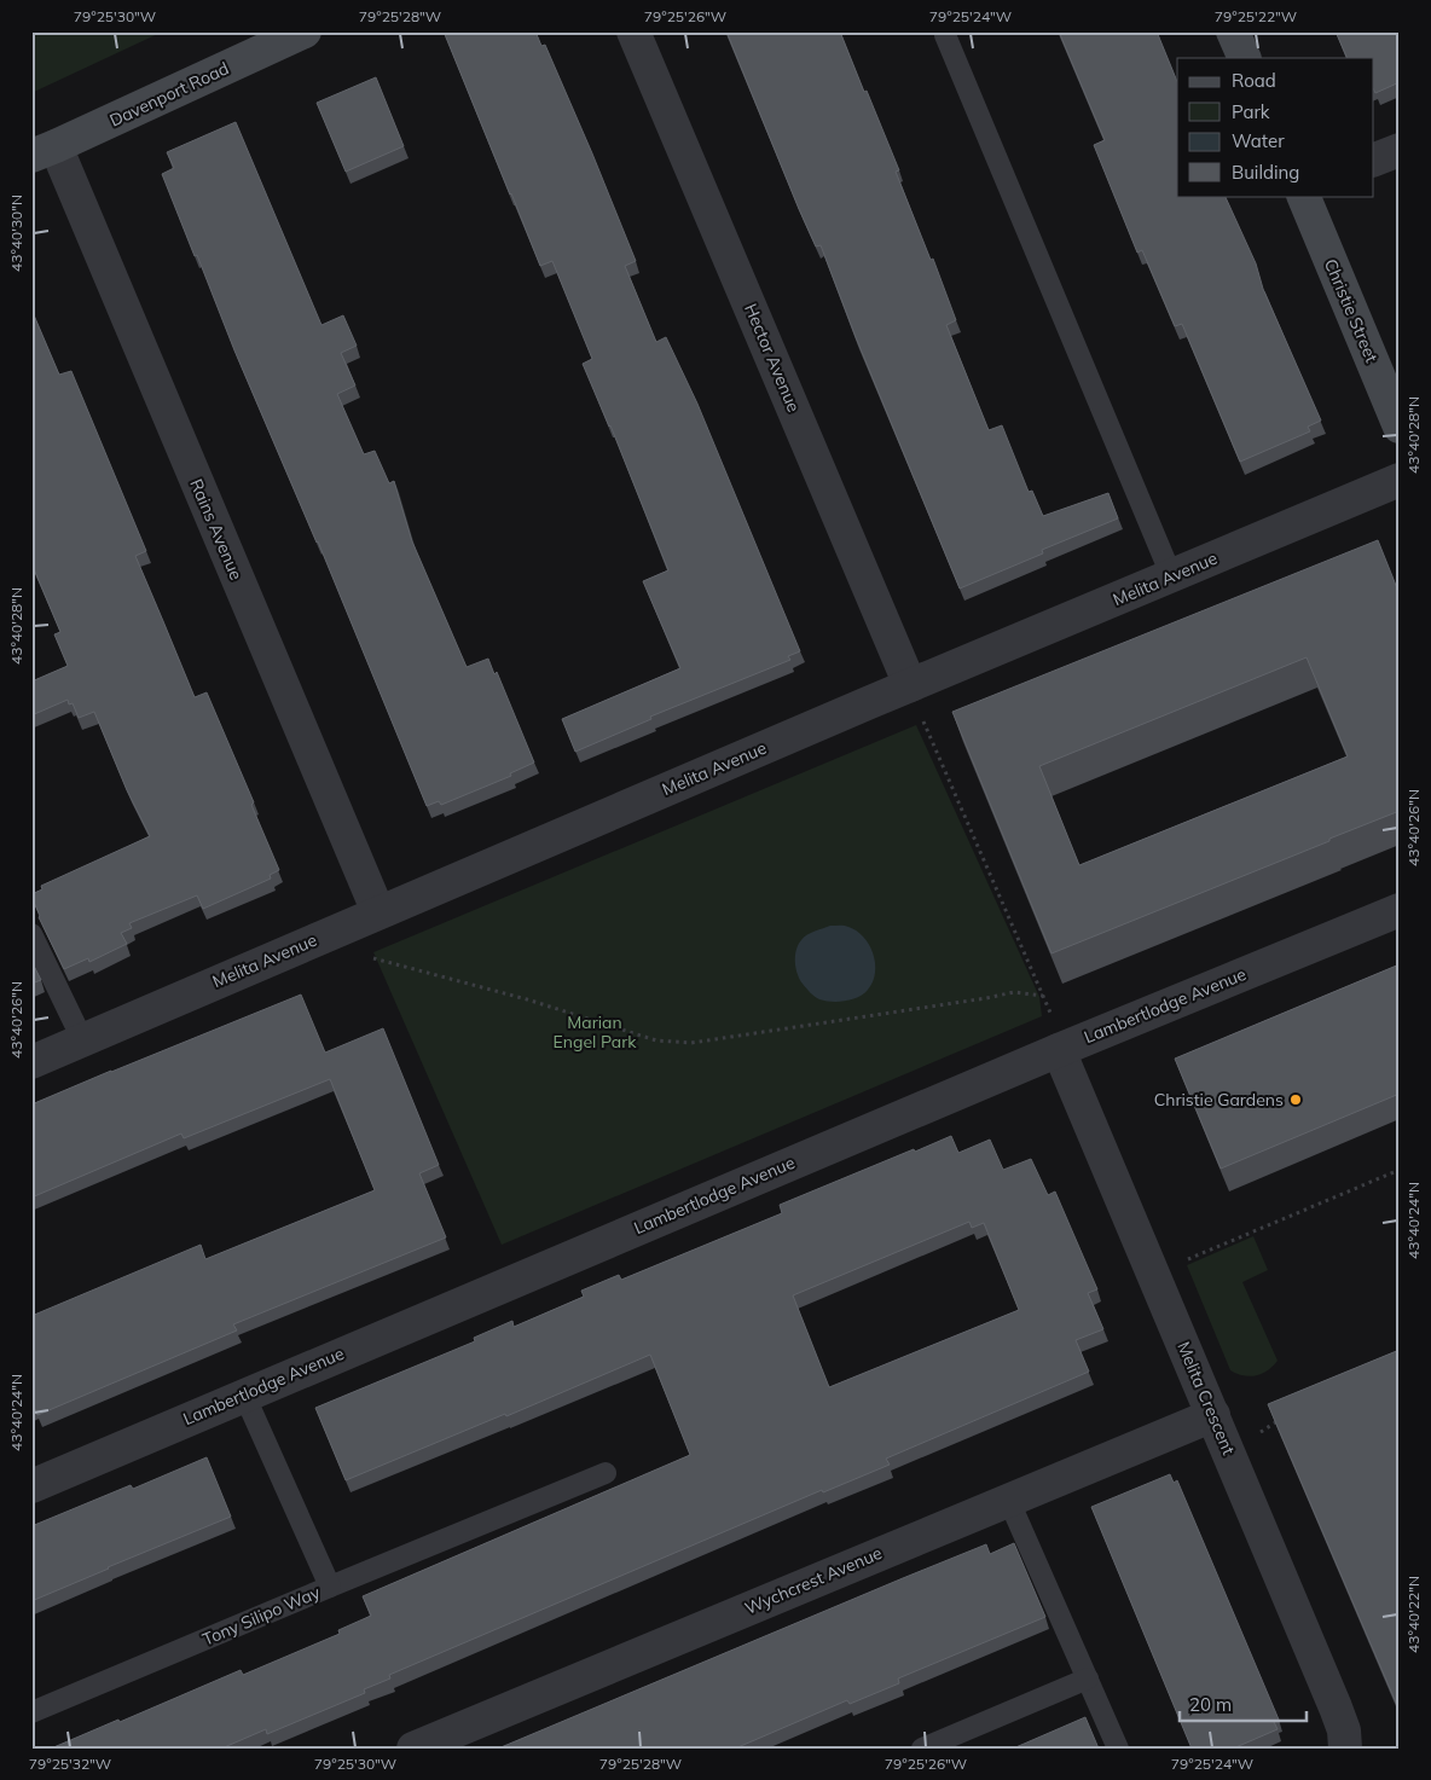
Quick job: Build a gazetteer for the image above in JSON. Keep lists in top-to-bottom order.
{
  "streets": {
    "street": [
      "Davenport Road",
      "Christie Street",
      "Hector Avenue",
      "Rains Avenue",
      "Melita Avenue",
      "Lambertlodge Avenue",
      "Melita Crescent",
      "Wychcrest Avenue"
    ],
    "lane": ["Tony Silipo Way"]
  },
  "crossings": [
    ["Davenport Road", "Rains Avenue"],
    ["Hector Avenue", "Melita Avenue"],
    ["Rains Avenue", "Melita Avenue"],
    ["Lambertlodge Avenue", "Melita Crescent"],
    ["Lambertlodge Avenue", "Tony Silipo Way"],
    ["Melita Crescent", "Wychcrest Avenue"]
  ],
  "parks": ["Marian Engel Park"],
  "places": ["Christie Gardens"],
  "legend": [
    "Road",
    "Park",
    "Water",
    "Building"
  ],
  "scale_bar": "20 m",
  "coordinates": [
    "79°25'30\"W",
    "79°25'28\"W",
    "79°25'26\"W",
    "79°25'24\"W",
    "79°25'22\"W",
    "43°40'30\"N",
    "43°40'28\"N",
    "43°40'26\"N",
    "43°40'24\"N",
    "43°40'22\"N",
    "79°25'32\"W"
  ]
}
